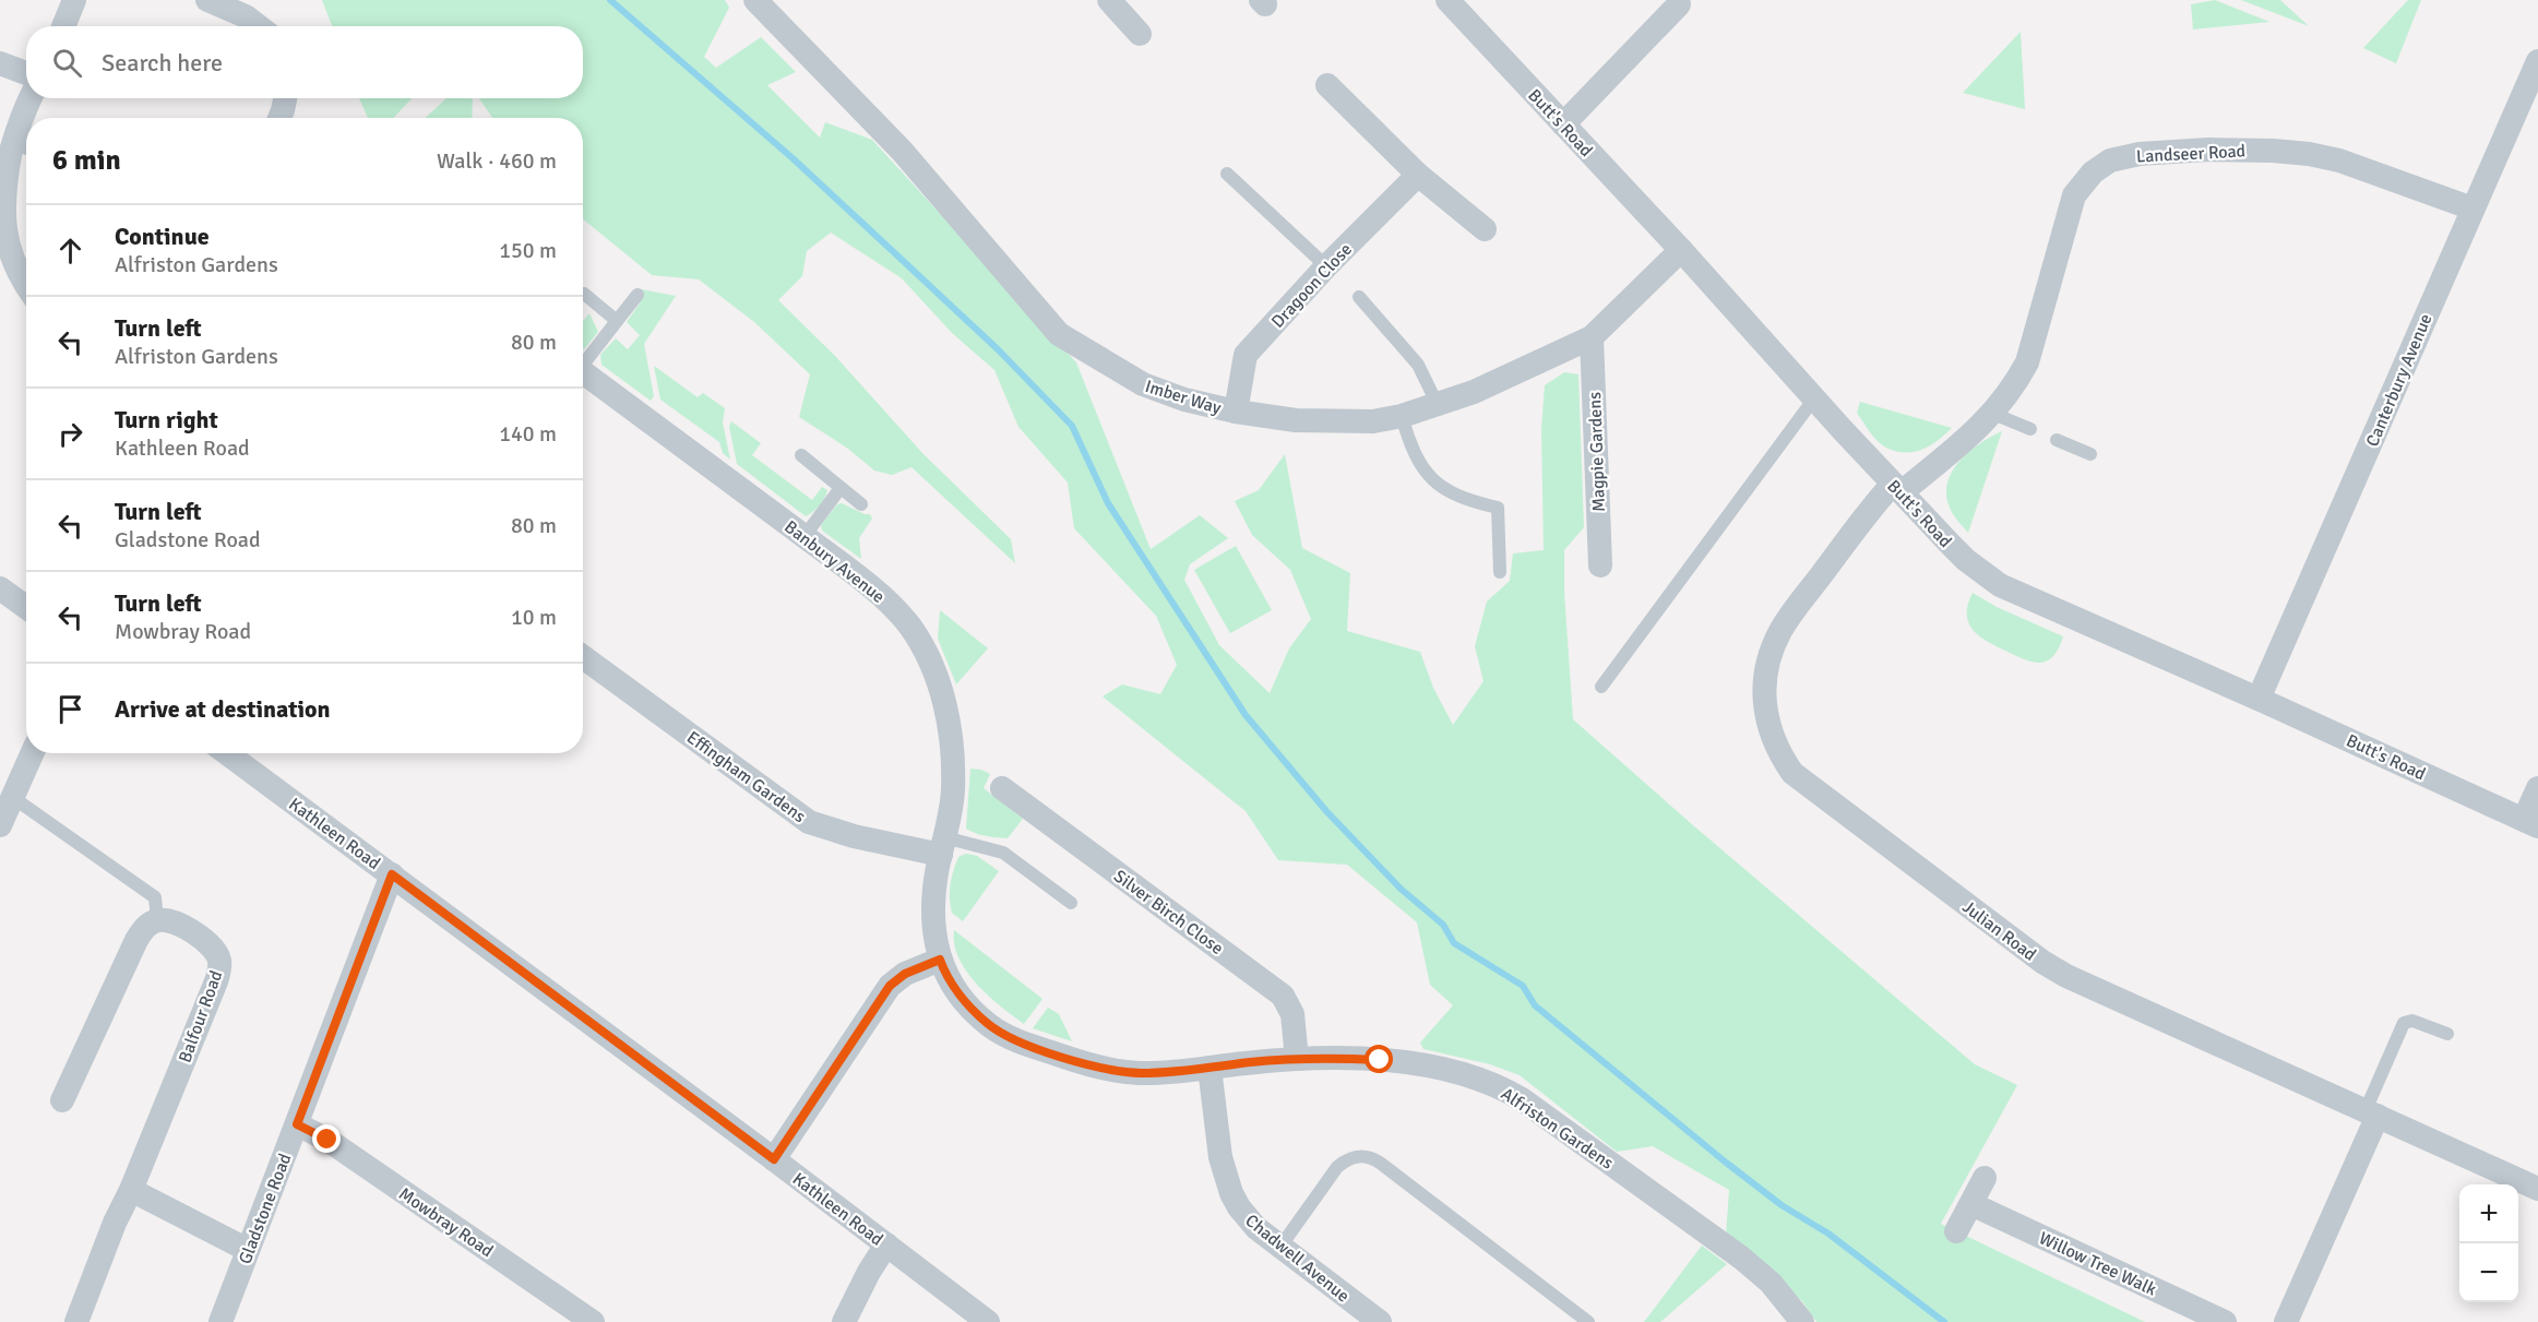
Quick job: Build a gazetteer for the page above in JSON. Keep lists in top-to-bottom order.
{
  "streets": {
    "street": [
      "Butt's Road",
      "Landseer Road",
      "Dragoon Close",
      "Canterbury Avenue",
      "Imber Way",
      "Magpie Gardens",
      "Banbury Avenue",
      "Effingham Gardens",
      "Kathleen Road",
      "Silver Birch Close",
      "Julian Road",
      "Balfour Road",
      "Alfriston Gardens",
      "Gladstone Road",
      "Mowbray Road",
      "Chadwell Avenue",
      "Willow Tree Walk"
    ]
  },
  "crossings": [
    ["Butt's Road", "Landseer Road"],
    ["Butt's Road", "Canterbury Avenue"],
    ["Butt's Road", "Imber Way"],
    ["Butt's Road", "Julian Road"],
    ["Landseer Road", "Canterbury Avenue"],
    ["Landseer Road", "Julian Road"],
    ["Dragoon Close", "Imber Way"],
    ["Imber Way", "Magpie Gardens"],
    ["Banbury Avenue", "Effingham Gardens"],
    ["Banbury Avenue", "Alfriston Gardens"],
    ["Kathleen Road", "Gladstone Road"],
    ["Silver Birch Close", "Alfriston Gardens"],
    ["Alfriston Gardens", "Chadwell Avenue"],
    ["Gladstone Road", "Mowbray Road"]
  ],
  "page": {
    "search": "Search here",
    "heading": ["6 min", "Walk · 460 m"],
    "list": [
      ["Continue", "Alfriston Gardens", "150 m"],
      ["Turn left", "Alfriston Gardens", "80 m"],
      ["Turn right", "Kathleen Road", "140 m"],
      ["Turn left", "Gladstone Road", "80 m"],
      ["Turn left", "Mowbray Road", "10 m"],
      "Arrive at destination"
    ],
    "map_buttons": ["+", "−"]
  }
}
